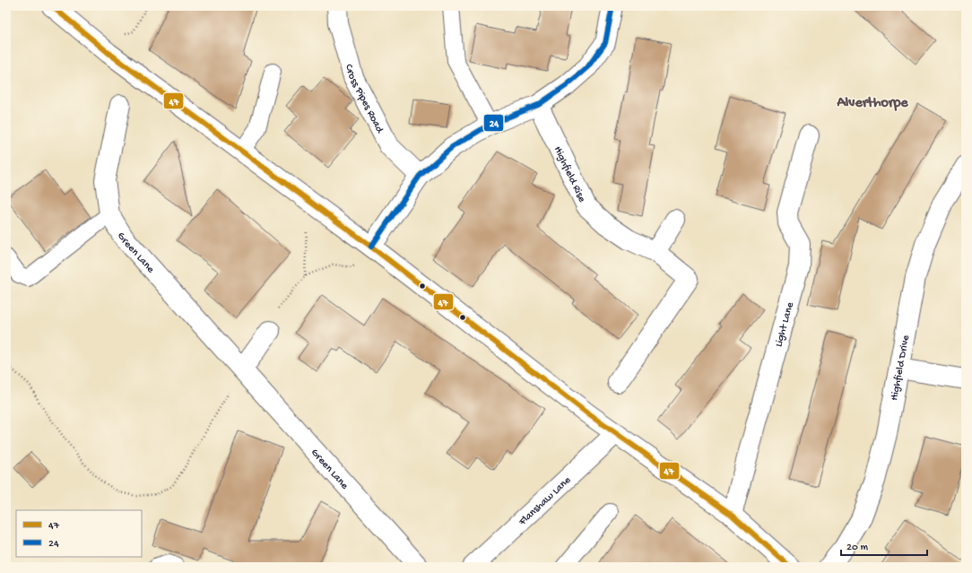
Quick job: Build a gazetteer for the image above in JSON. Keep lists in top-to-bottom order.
{
  "streets": {
    "street": [
      "Cross Pipes Road",
      "Highfield Rise",
      "Green Lane",
      "Light Lane",
      "Highfield Drive",
      "Flanshaw Lane"
    ]
  },
  "districts": ["Alverthorpe"],
  "lines": ["transit line 47", "transit line 24"],
  "legend": ["47", "24"],
  "scale_bar": "20 m"
}
